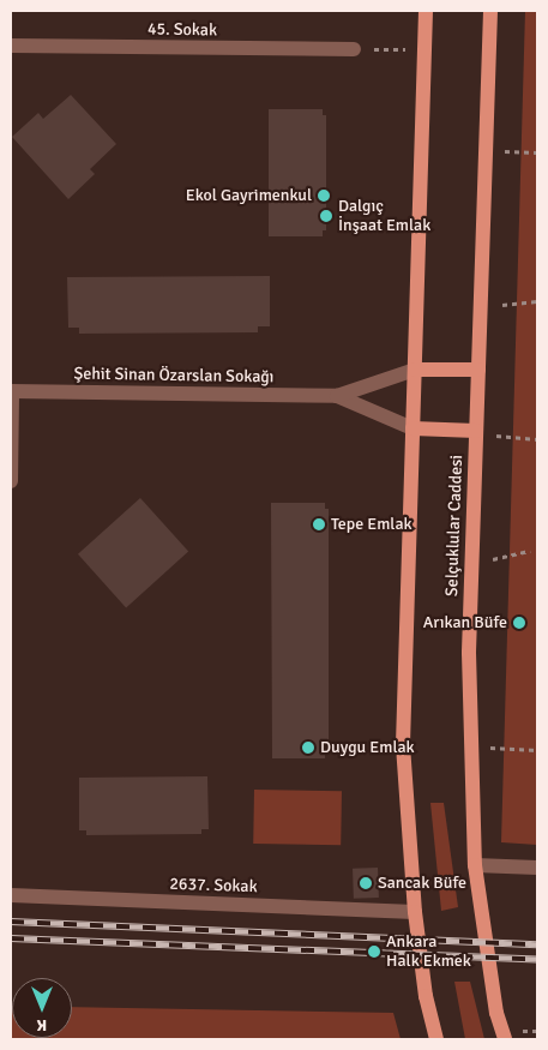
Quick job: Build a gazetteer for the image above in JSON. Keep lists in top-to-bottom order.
{
  "streets": {
    "main road": ["Selçuklular Caddesi"],
    "street": ["45. Sokak", "Şehit Sinan Özarslan Sokağı", "2637. Sokak"]
  },
  "places": [
    "Ekol Gayrimenkul",
    "Dalgıç İnşaat Emlak",
    "Tepe Emlak",
    "Arıkan Büfe",
    "Duygu Emlak",
    "Sancak Büfe",
    "Ankara Halk Ekmek"
  ],
  "north": "bottom"
}
